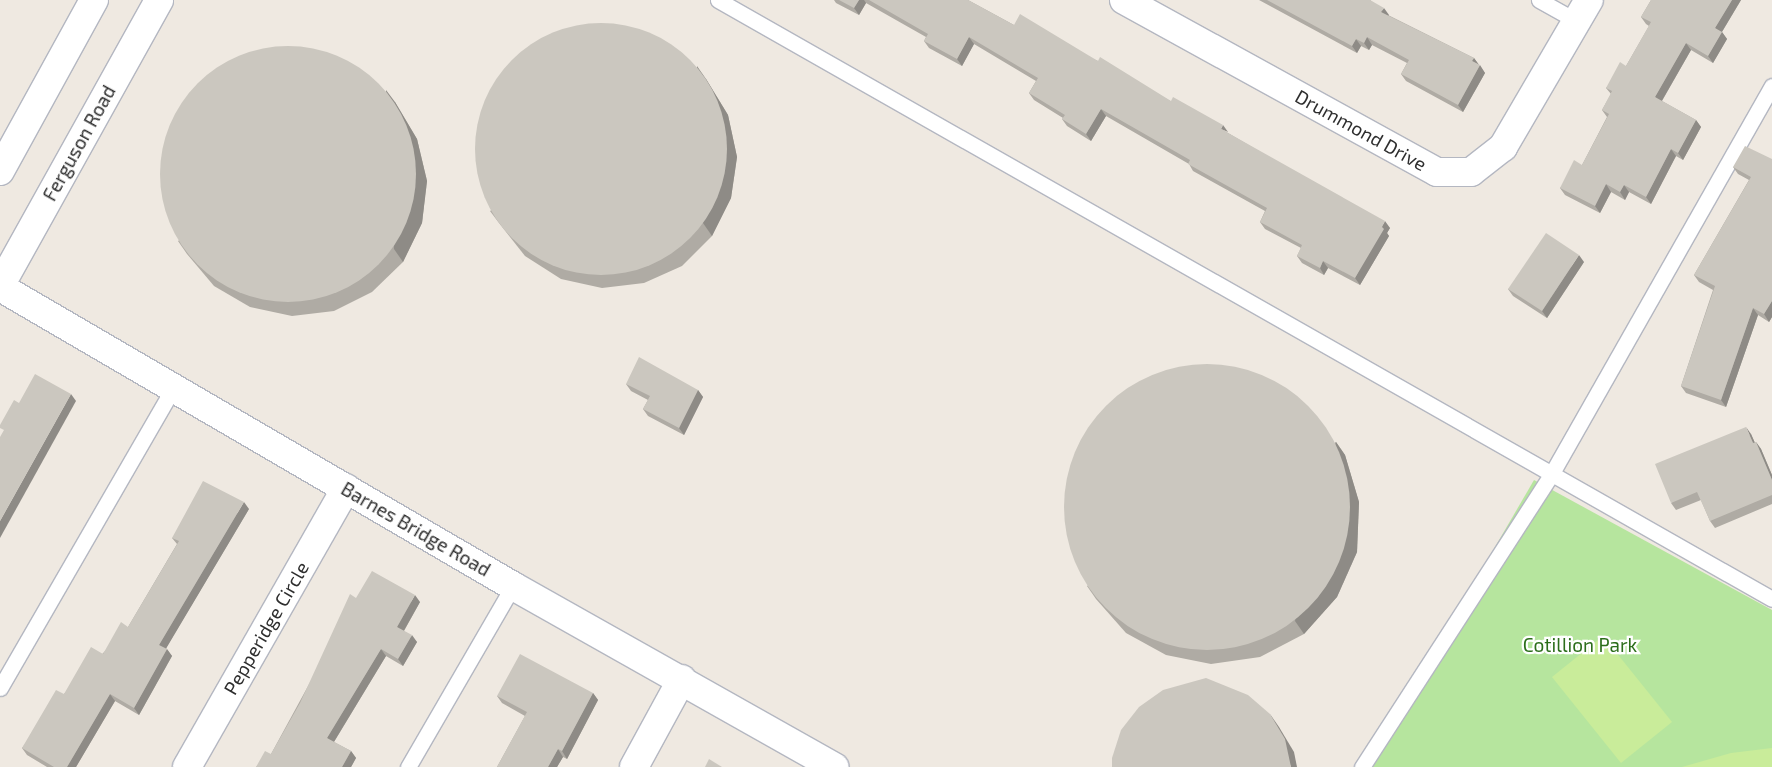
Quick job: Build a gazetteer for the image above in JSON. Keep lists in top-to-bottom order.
{
  "streets": {
    "street": [
      "Drummond Drive",
      "Ferguson Road",
      "Barnes Bridge Road",
      "Pepperidge Circle"
    ]
  },
  "crossings": [
    ["Ferguson Road", "Barnes Bridge Road"],
    ["Barnes Bridge Road", "Pepperidge Circle"]
  ],
  "parks": ["Cotillion Park"]
}
